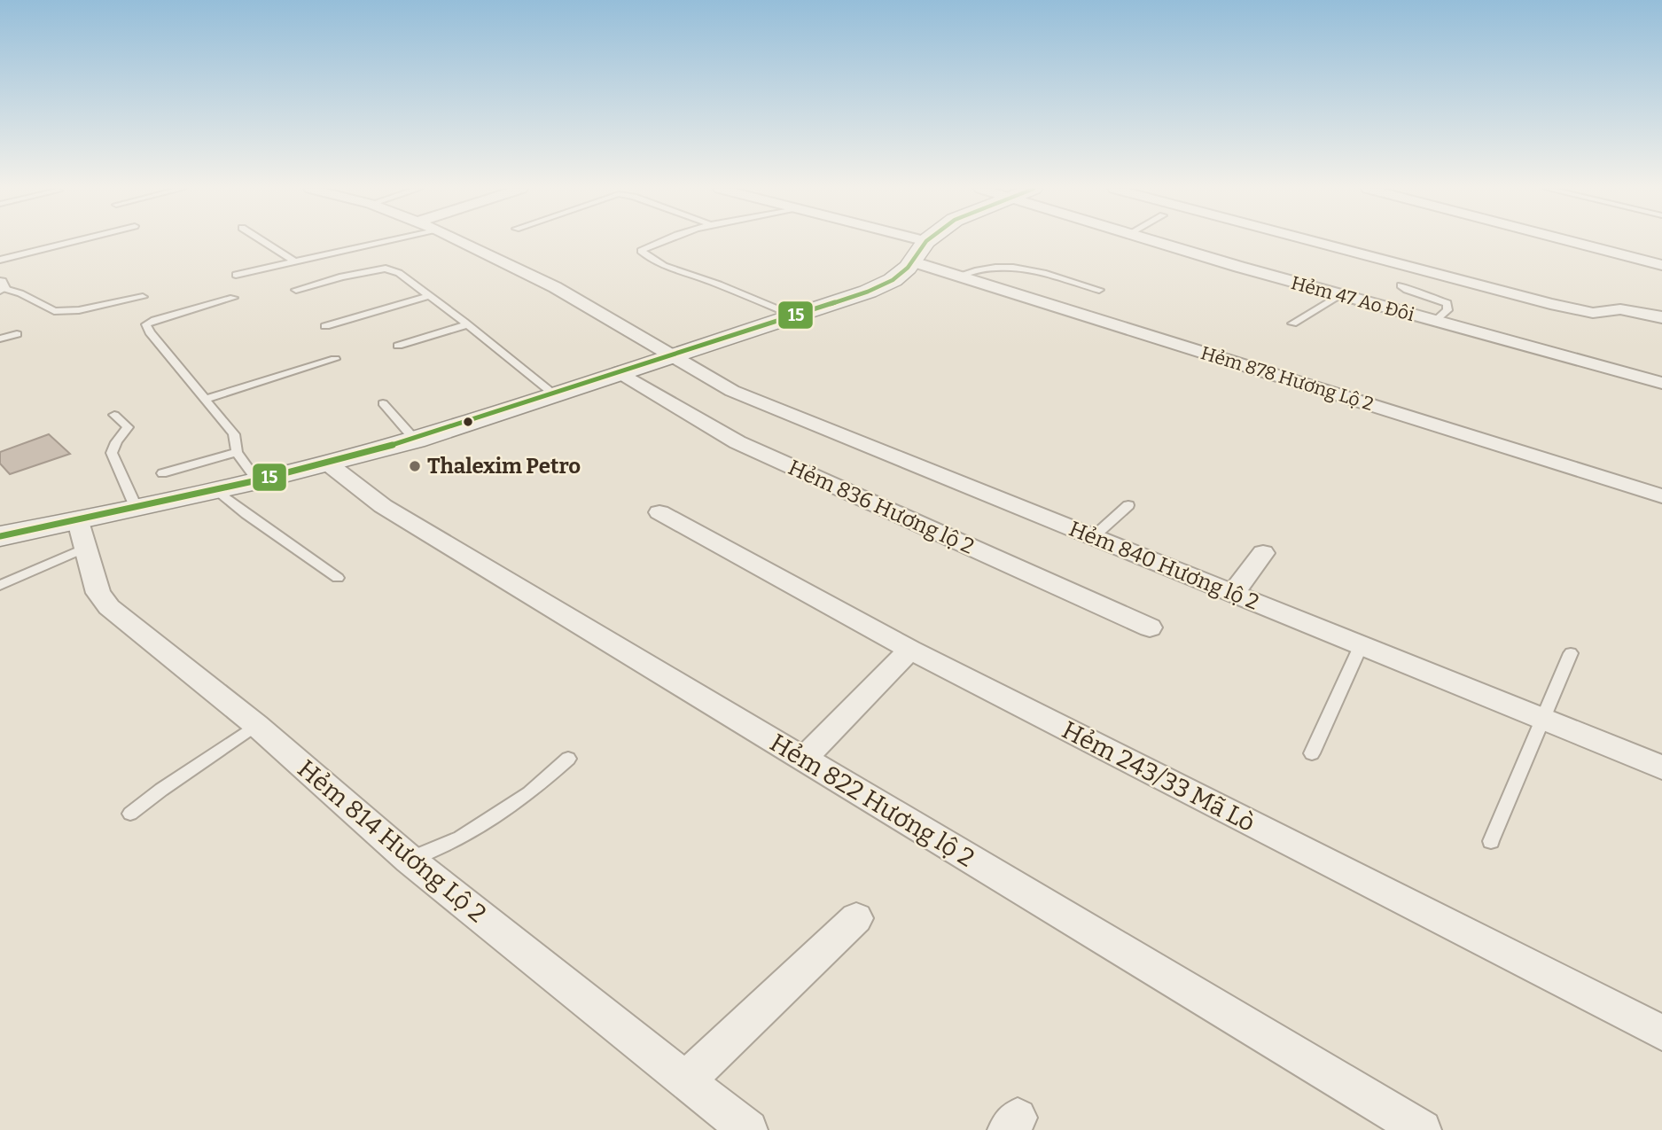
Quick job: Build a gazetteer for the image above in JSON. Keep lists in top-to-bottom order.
{
  "streets": {
    "street": [
      "Hẻm 47 Ao Đôi",
      "Hẻm 878 Hương Lộ 2",
      "Hẻm 836 Hương lộ 2",
      "Hẻm 840 Hương lộ 2",
      "Hẻm 243/33 Mã Lò",
      "Hẻm 822 Hương lộ 2",
      "Hẻm 814 Hương Lộ 2"
    ]
  },
  "places": ["Thalexim Petro"],
  "lines": ["transit line 15"]
}
